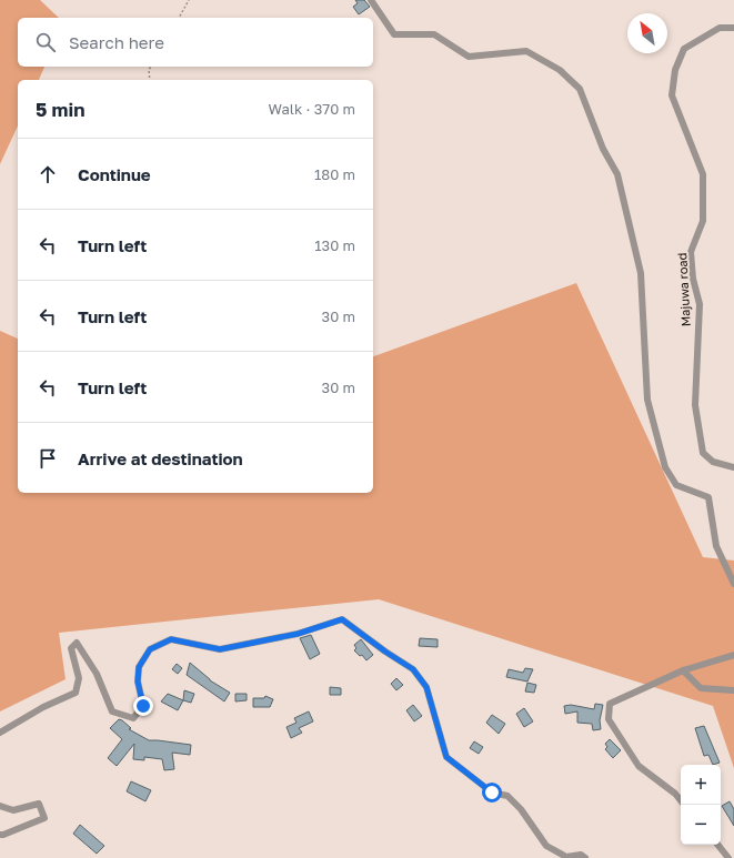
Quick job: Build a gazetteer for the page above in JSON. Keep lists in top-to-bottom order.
{
  "streets": {
    "street": ["Majuwa road"]
  },
  "north": "top left",
  "page": {
    "search": "Search here",
    "heading": ["5 min", "Walk · 370 m"],
    "list": [
      ["Continue", "180 m"],
      ["Turn left", "130 m"],
      ["Turn left", "30 m"],
      ["Turn left", "30 m"],
      "Arrive at destination"
    ],
    "map_buttons": ["+", "−"]
  }
}
